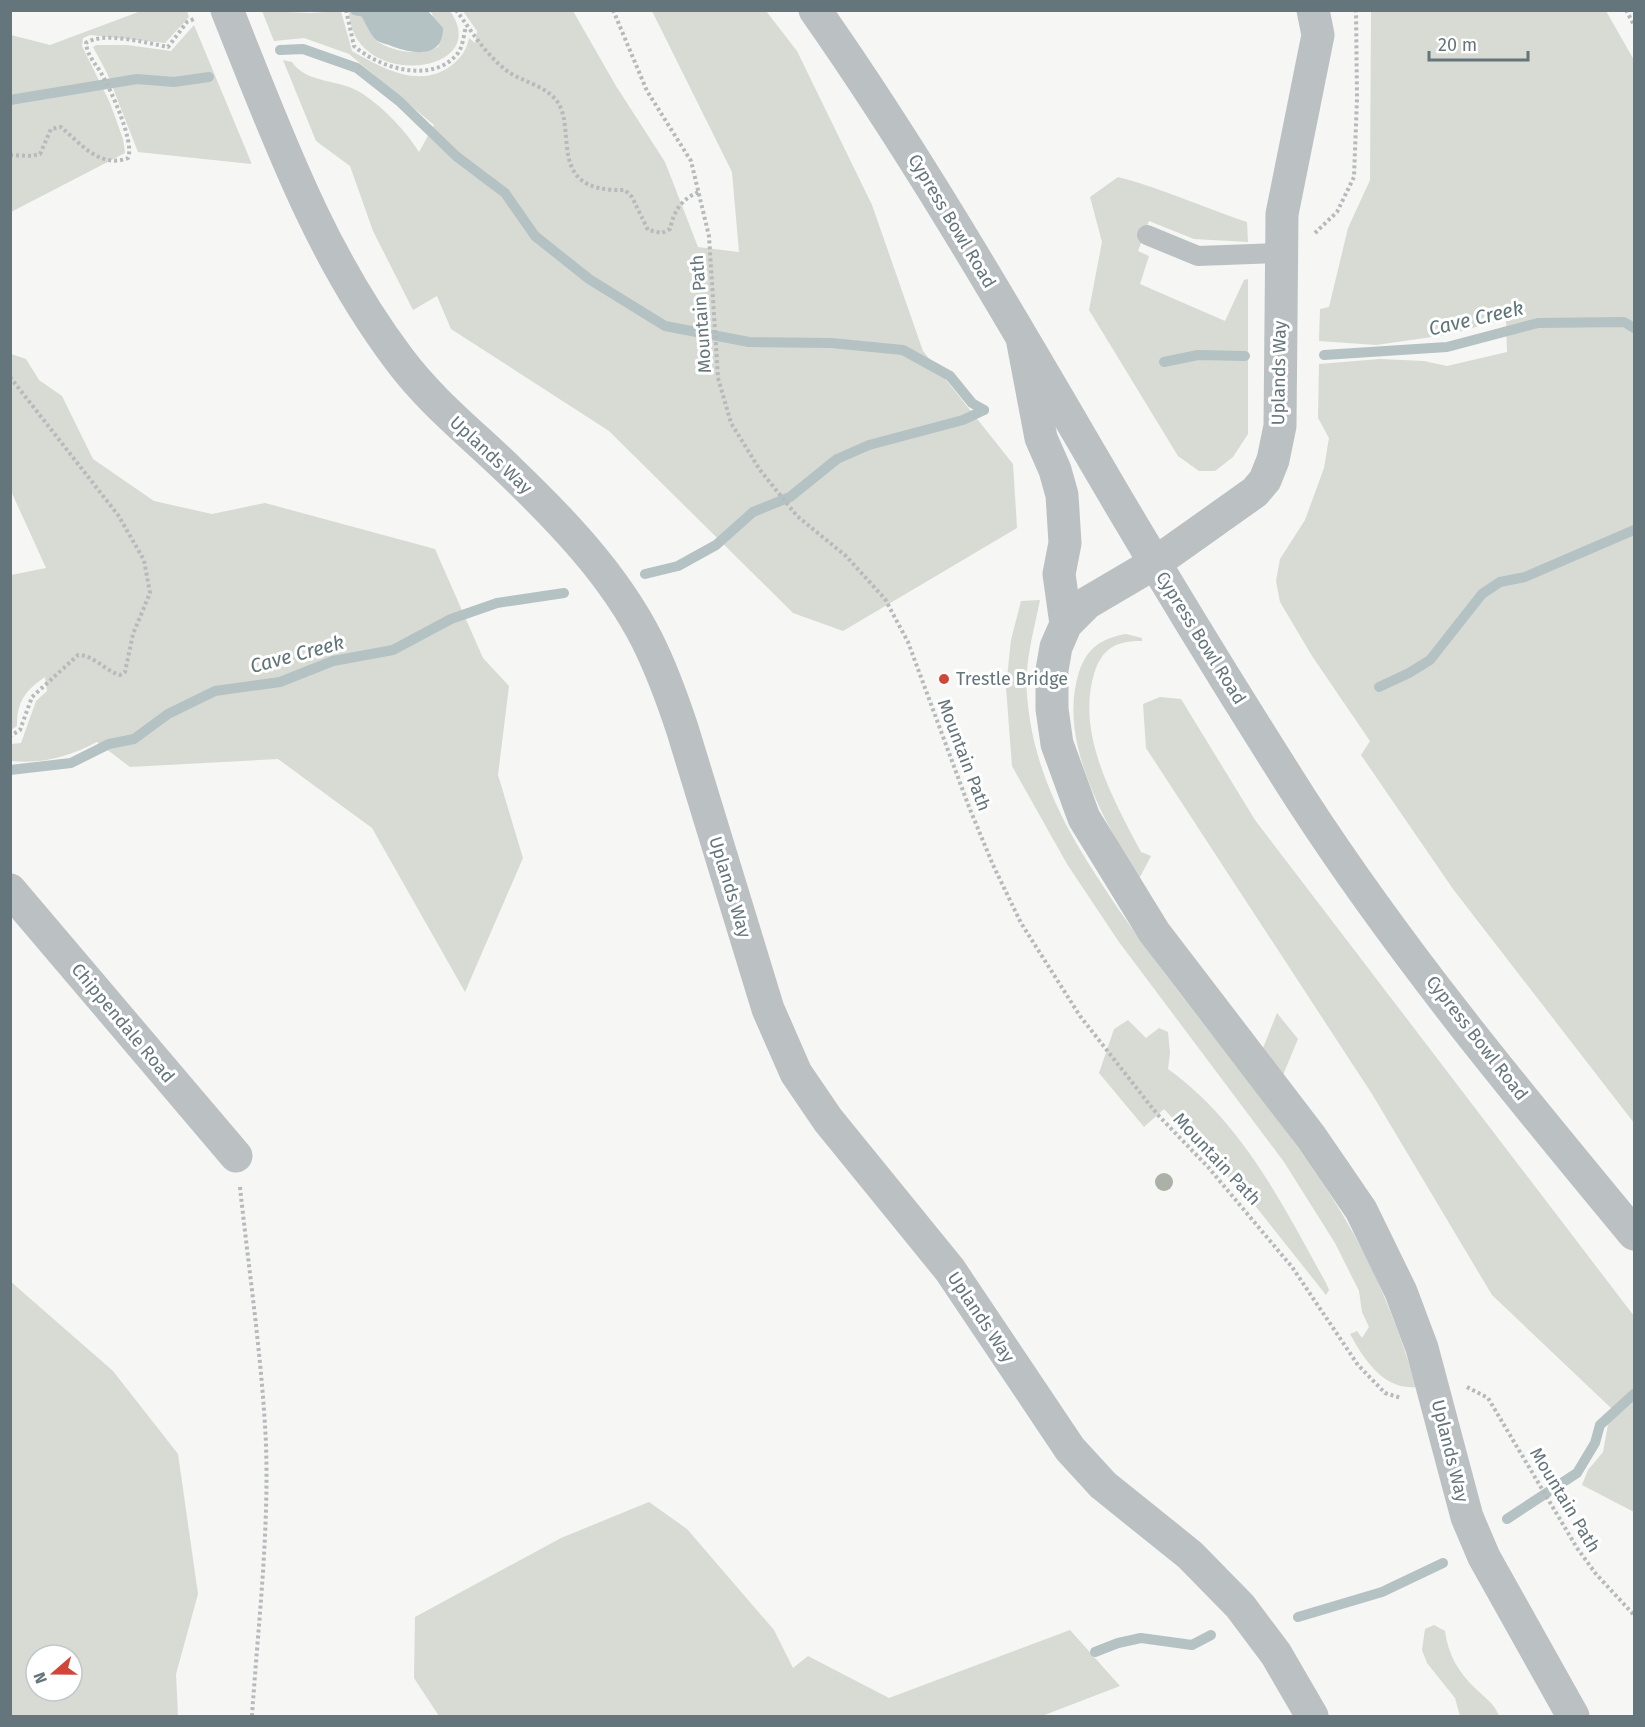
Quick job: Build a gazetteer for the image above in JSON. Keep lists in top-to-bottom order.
{
  "streets": {
    "street": ["Cypress Bowl Road", "Uplands Way", "Chippendale Road"],
    "path": ["Mountain Path"]
  },
  "crossings": [
    ["Cypress Bowl Road", "Uplands Way"]
  ],
  "water": ["Cave Creek"],
  "places": ["Trestle Bridge"],
  "scale_bar": "20 m",
  "north": "left"
}
